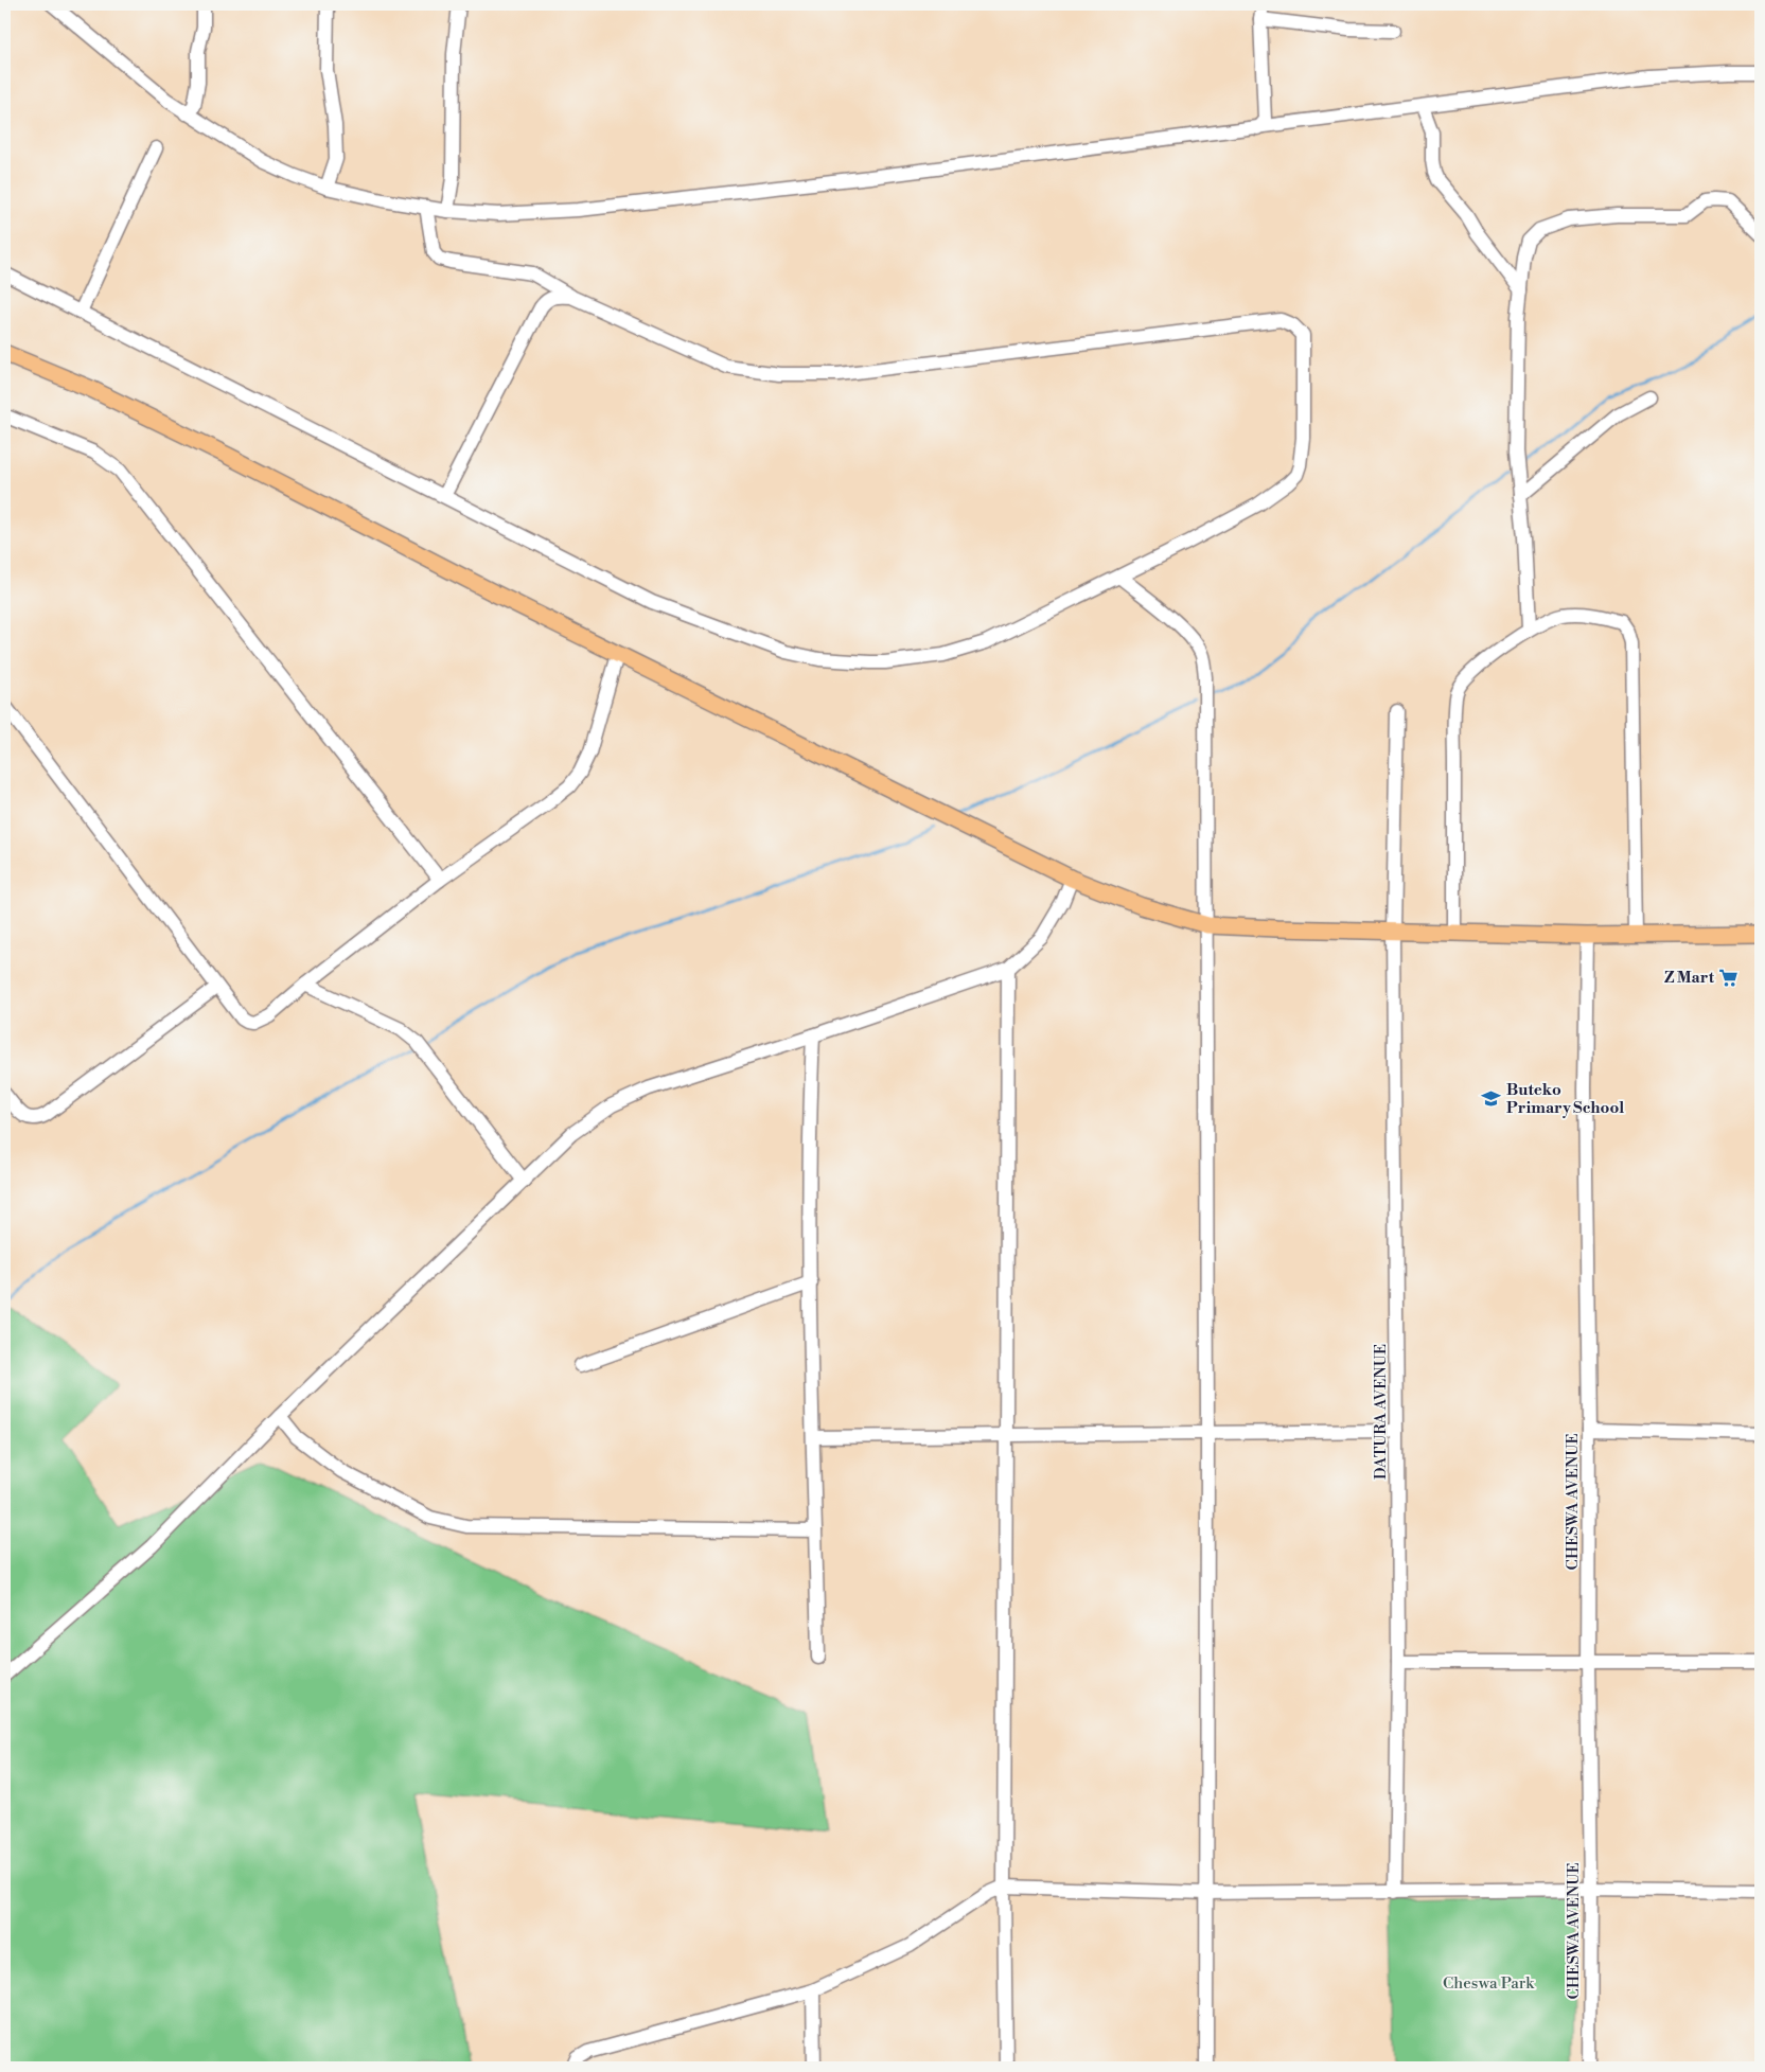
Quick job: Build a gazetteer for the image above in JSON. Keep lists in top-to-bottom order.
{
  "streets": {
    "street": ["DATURA AVENUE", "CHESWA AVENUE"]
  },
  "parks": ["Cheswa Park"],
  "places": {
    "supermarket": ["Z Mart"],
    "school or university": ["Buteko Primary School"]
  }
}
